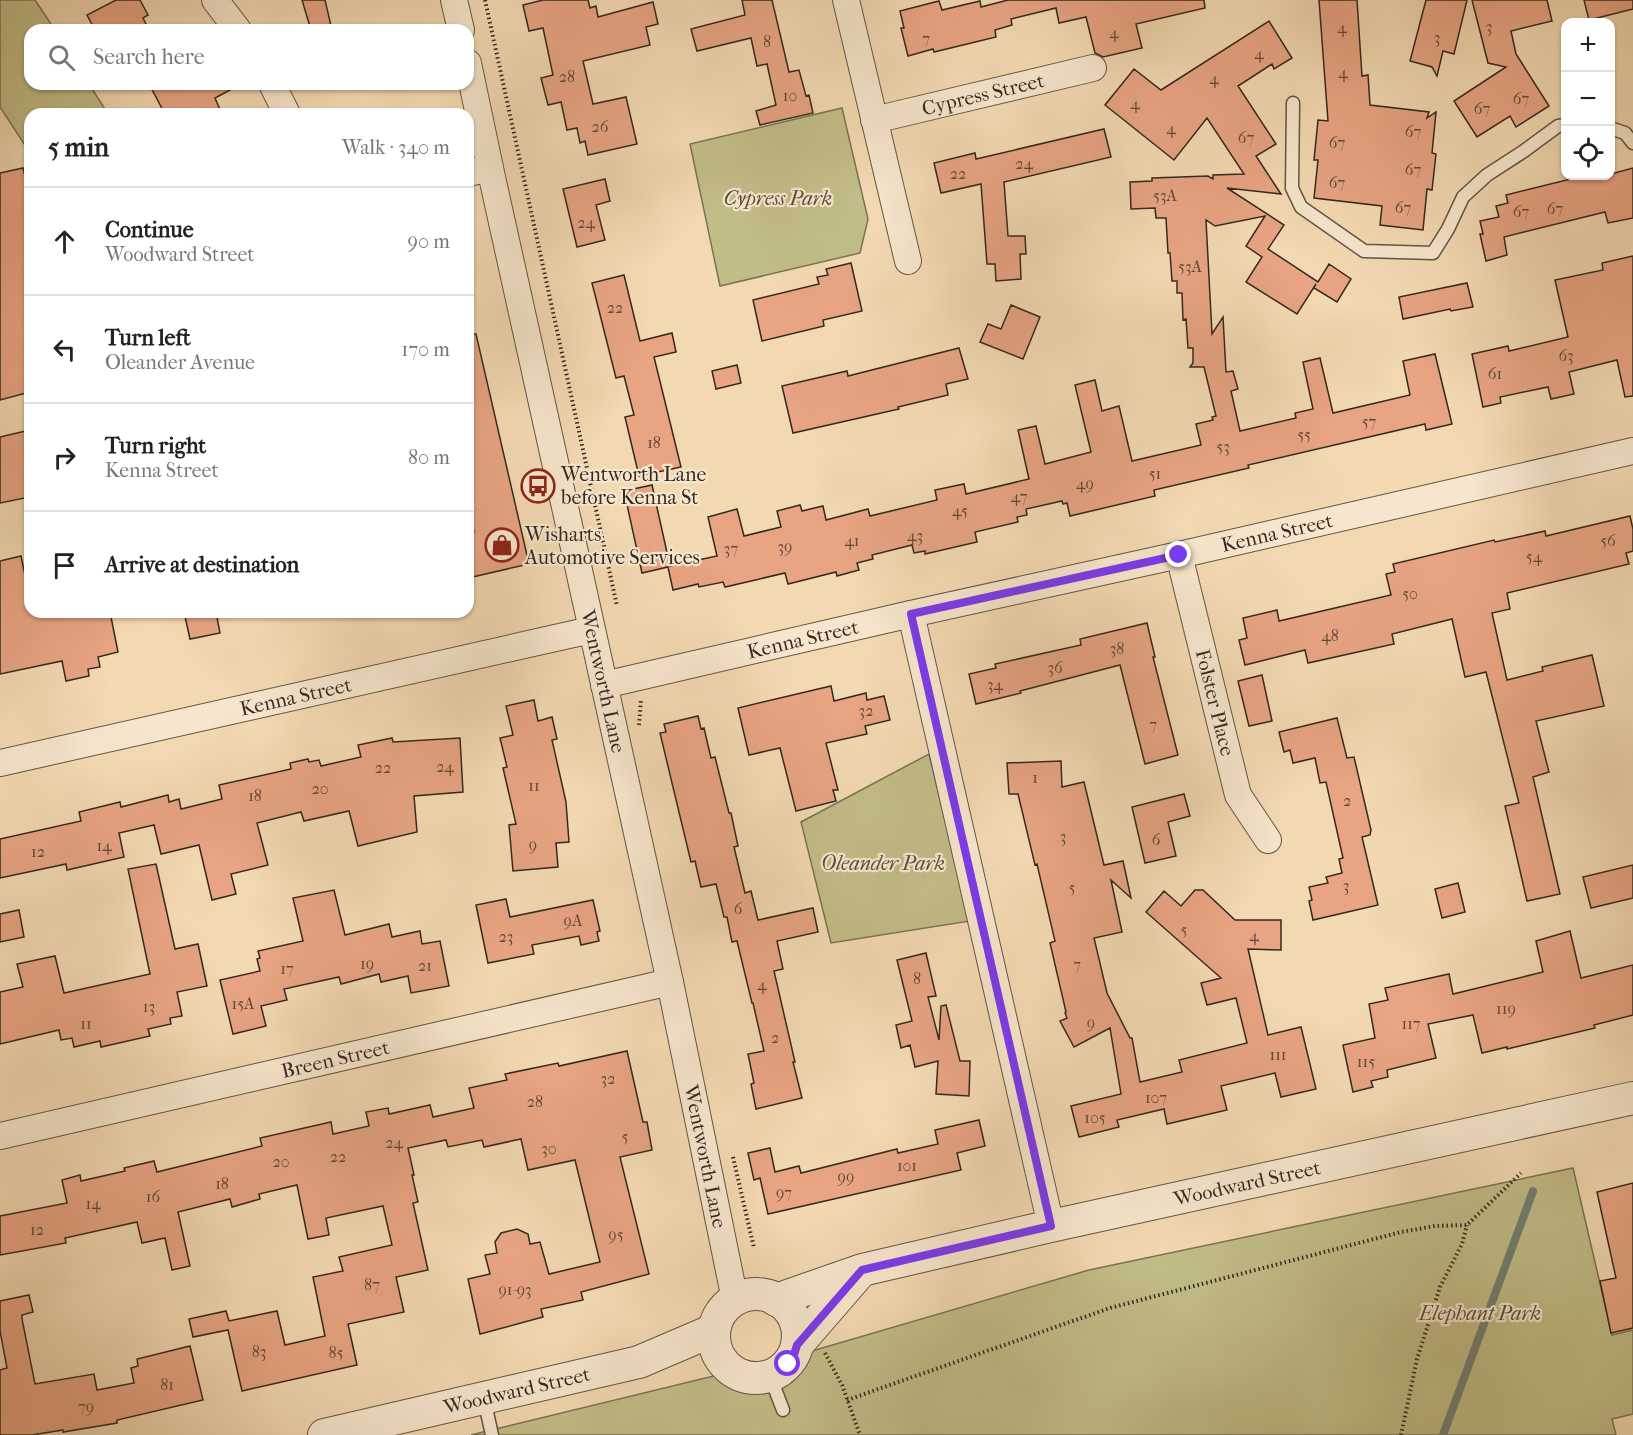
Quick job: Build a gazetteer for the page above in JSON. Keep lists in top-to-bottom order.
{
  "streets": {
    "street": [
      "Cypress Street",
      "Kenna Street",
      "Wentworth Lane",
      "Folster Place",
      "Breen Street",
      "Woodward Street"
    ]
  },
  "crossings": [
    ["Kenna Street", "Wentworth Lane"],
    ["Kenna Street", "Folster Place"],
    ["Wentworth Lane", "Breen Street"],
    ["Wentworth Lane", "Woodward Street"]
  ],
  "parks": ["Cypress Park", "Oleander Park", "Elephant Park"],
  "places": {
    "bus stop": ["Wentworth Lane before Kenna St"],
    "shop": ["Wisharts Automotive Services"]
  },
  "house_numbers": [
    "3",
    "4",
    "4",
    "3",
    "7",
    "8",
    "4",
    "4",
    "28",
    "4",
    "10",
    "67",
    "4",
    "67",
    "26",
    "4",
    "67",
    "67",
    "67",
    "24",
    "67",
    "22",
    "67",
    "53A",
    "67",
    "67",
    "67",
    "24",
    "53A",
    "22",
    "63",
    "61",
    "57",
    "55",
    "18",
    "53",
    "51",
    "49",
    "47",
    "45",
    "43",
    "41",
    "56",
    "39",
    "37",
    "54",
    "50",
    "48",
    "38",
    "36",
    "34",
    "32",
    "7",
    "24",
    "22",
    "1",
    "11",
    "20",
    "18",
    "2",
    "3",
    "6",
    "9",
    "14",
    "12",
    "3",
    "5",
    "6",
    "9A",
    "5",
    "4",
    "23",
    "19",
    "7",
    "21",
    "17",
    "8",
    "4",
    "15A",
    "13",
    "119",
    "9",
    "11",
    "117",
    "2",
    "111",
    "115",
    "32",
    "107",
    "28",
    "105",
    "5",
    "24",
    "30",
    "22",
    "20",
    "101",
    "99",
    "18",
    "97",
    "16",
    "14",
    "12",
    "95",
    "87",
    "91-93",
    "83",
    "85",
    "81",
    "79"
  ],
  "page": {
    "map_buttons": ["+", "−"],
    "search": "Search here",
    "heading": ["5 min", "Walk · 340 m"],
    "list": [
      ["Continue", "Woodward Street", "90 m"],
      ["Turn left", "Oleander Avenue", "170 m"],
      ["Turn right", "Kenna Street", "80 m"],
      "Arrive at destination"
    ]
  }
}
